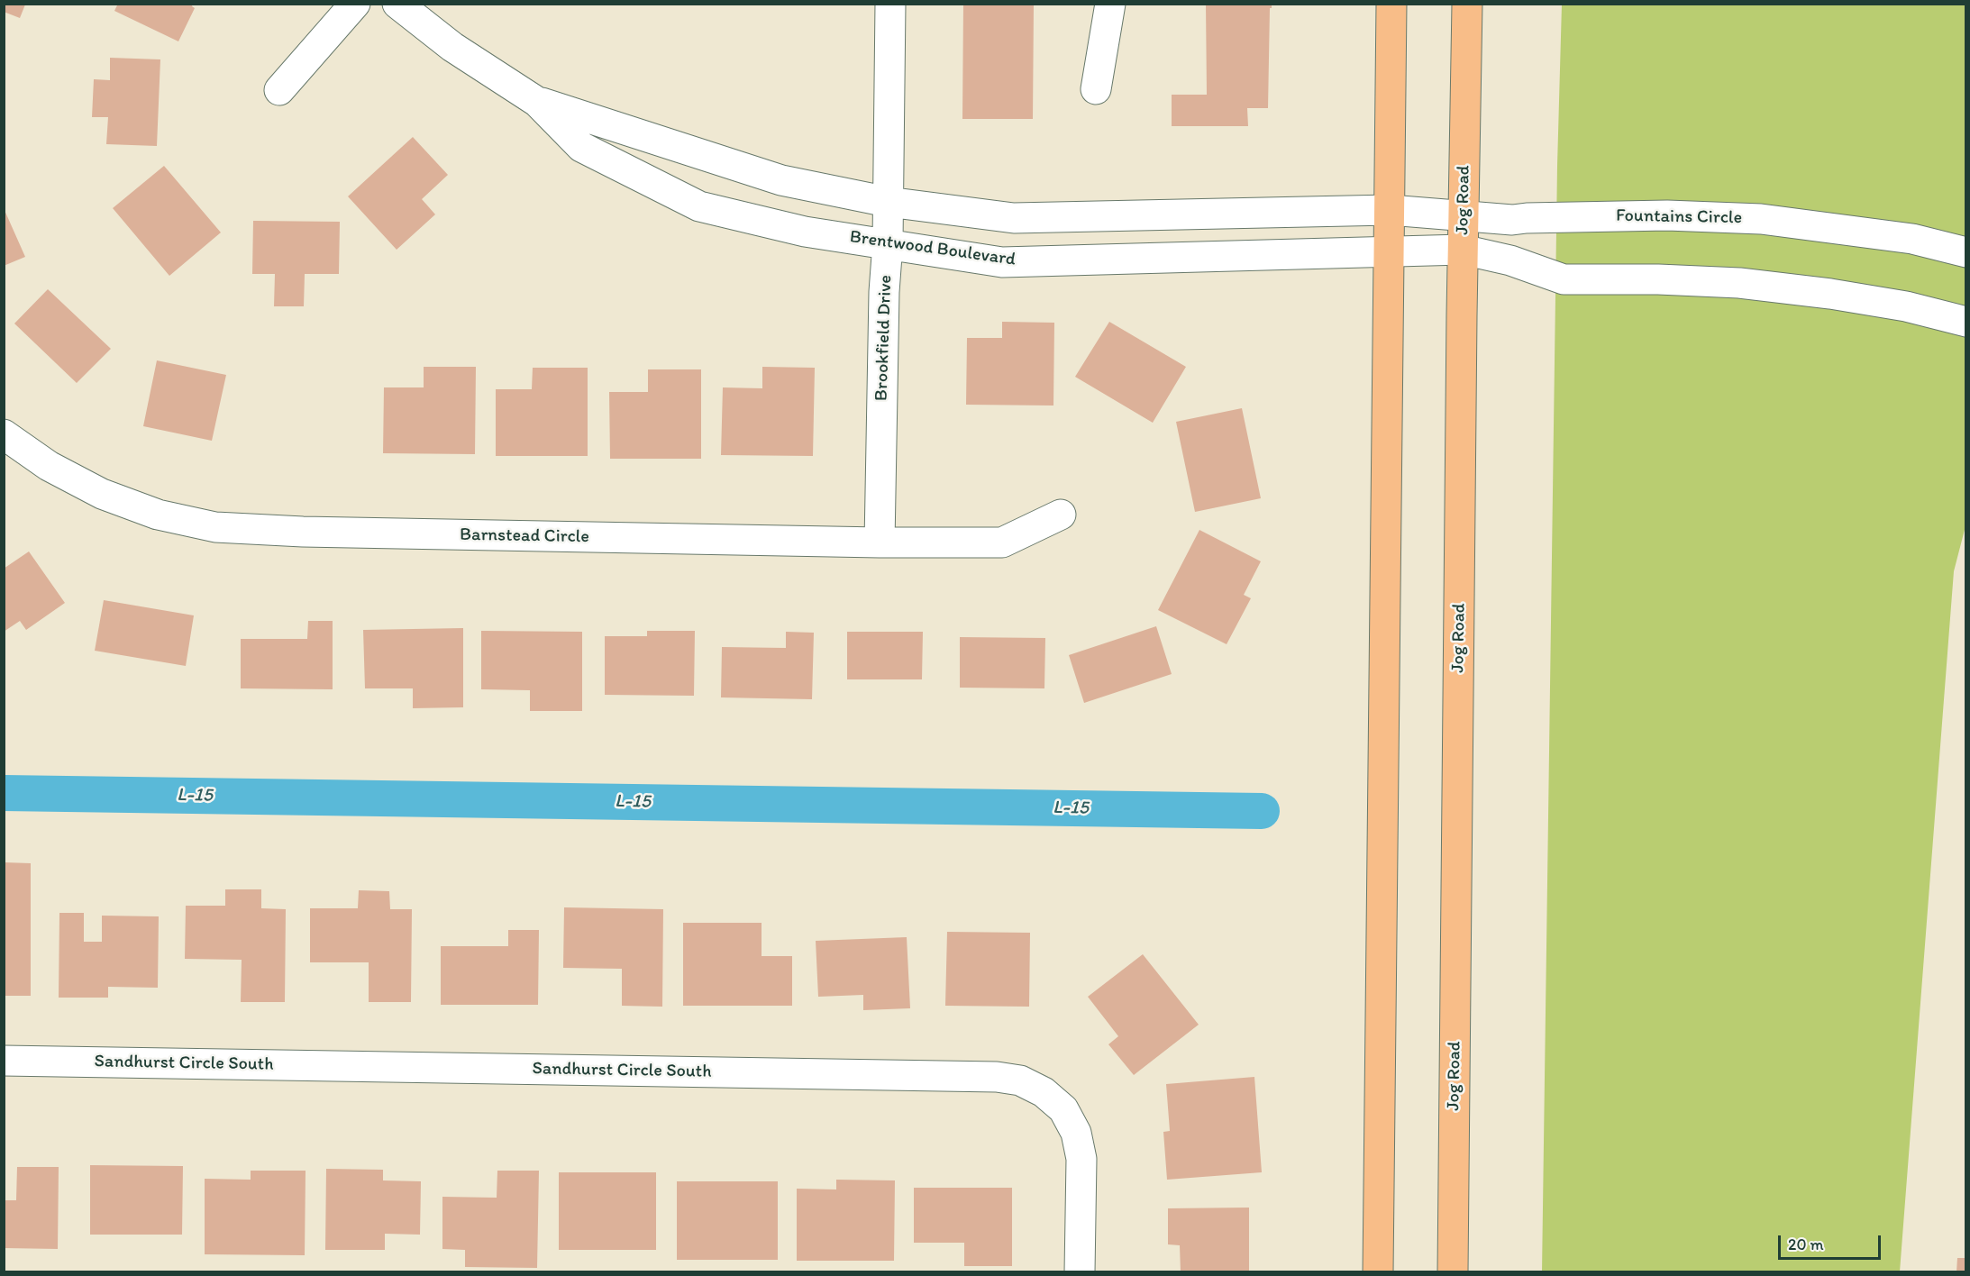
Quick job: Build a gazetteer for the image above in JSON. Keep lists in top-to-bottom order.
{
  "streets": {
    "main road": ["Jog Road"],
    "street": [
      "Fountains Circle",
      "Brentwood Boulevard",
      "Brookfield Drive",
      "Barnstead Circle",
      "Sandhurst Circle South"
    ]
  },
  "crossings": [
    ["Jog Road", "Fountains Circle"],
    ["Jog Road", "Brentwood Boulevard"],
    ["Fountains Circle", "Brentwood Boulevard"],
    ["Brentwood Boulevard", "Brookfield Drive"],
    ["Brookfield Drive", "Barnstead Circle"]
  ],
  "water": ["L-15"],
  "scale_bar": "20 m"
}
